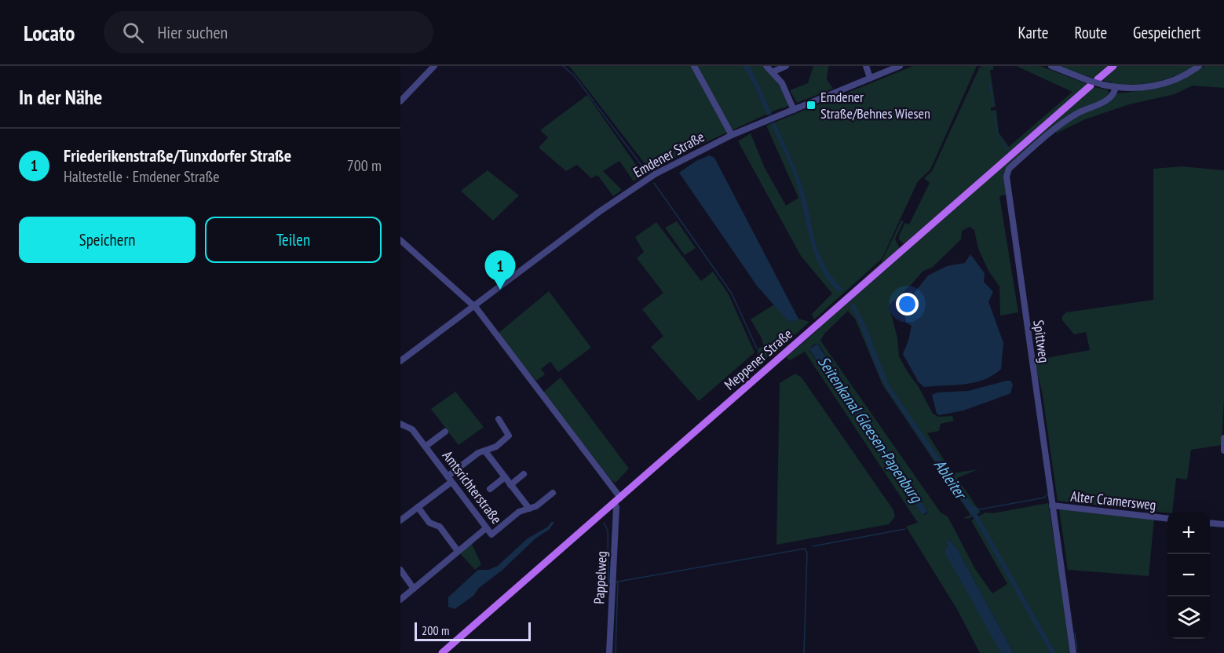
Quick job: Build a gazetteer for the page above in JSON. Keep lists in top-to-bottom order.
{
  "streets": {
    "main road": ["Meppener Straße"],
    "street": [
      "Emdener Straße",
      "Spittweg",
      "Amtsrichterstraße",
      "Alter Cramersweg",
      "Pappelweg"
    ]
  },
  "crossings": [
    ["Spittweg", "Alter Cramersweg"],
    ["Meppener Straße", "Pappelweg"]
  ],
  "water": ["Seitenkanal Gleesen-Papenburg", "Ableiter"],
  "places": {
    "transit": ["Emdener Straße/Behnes Wiesen"]
  },
  "scale_bar": "200 m",
  "page": {
    "header": "Locato",
    "search": "Hier suchen",
    "nav": ["Karte", "Route", "Gespeichert"],
    "heading": "In der Nähe",
    "list": [
      {
        "mark": "1",
        "name": "Friederikenstraße/Tunxdorfer Straße",
        "note": "Haltestelle · Emdener Straße",
        "value": "700 m"
      }
    ],
    "buttons": ["Speichern", "Teilen"],
    "pins": "1",
    "map_buttons": ["+", "−"],
    "scale": "200 m"
  }
}
